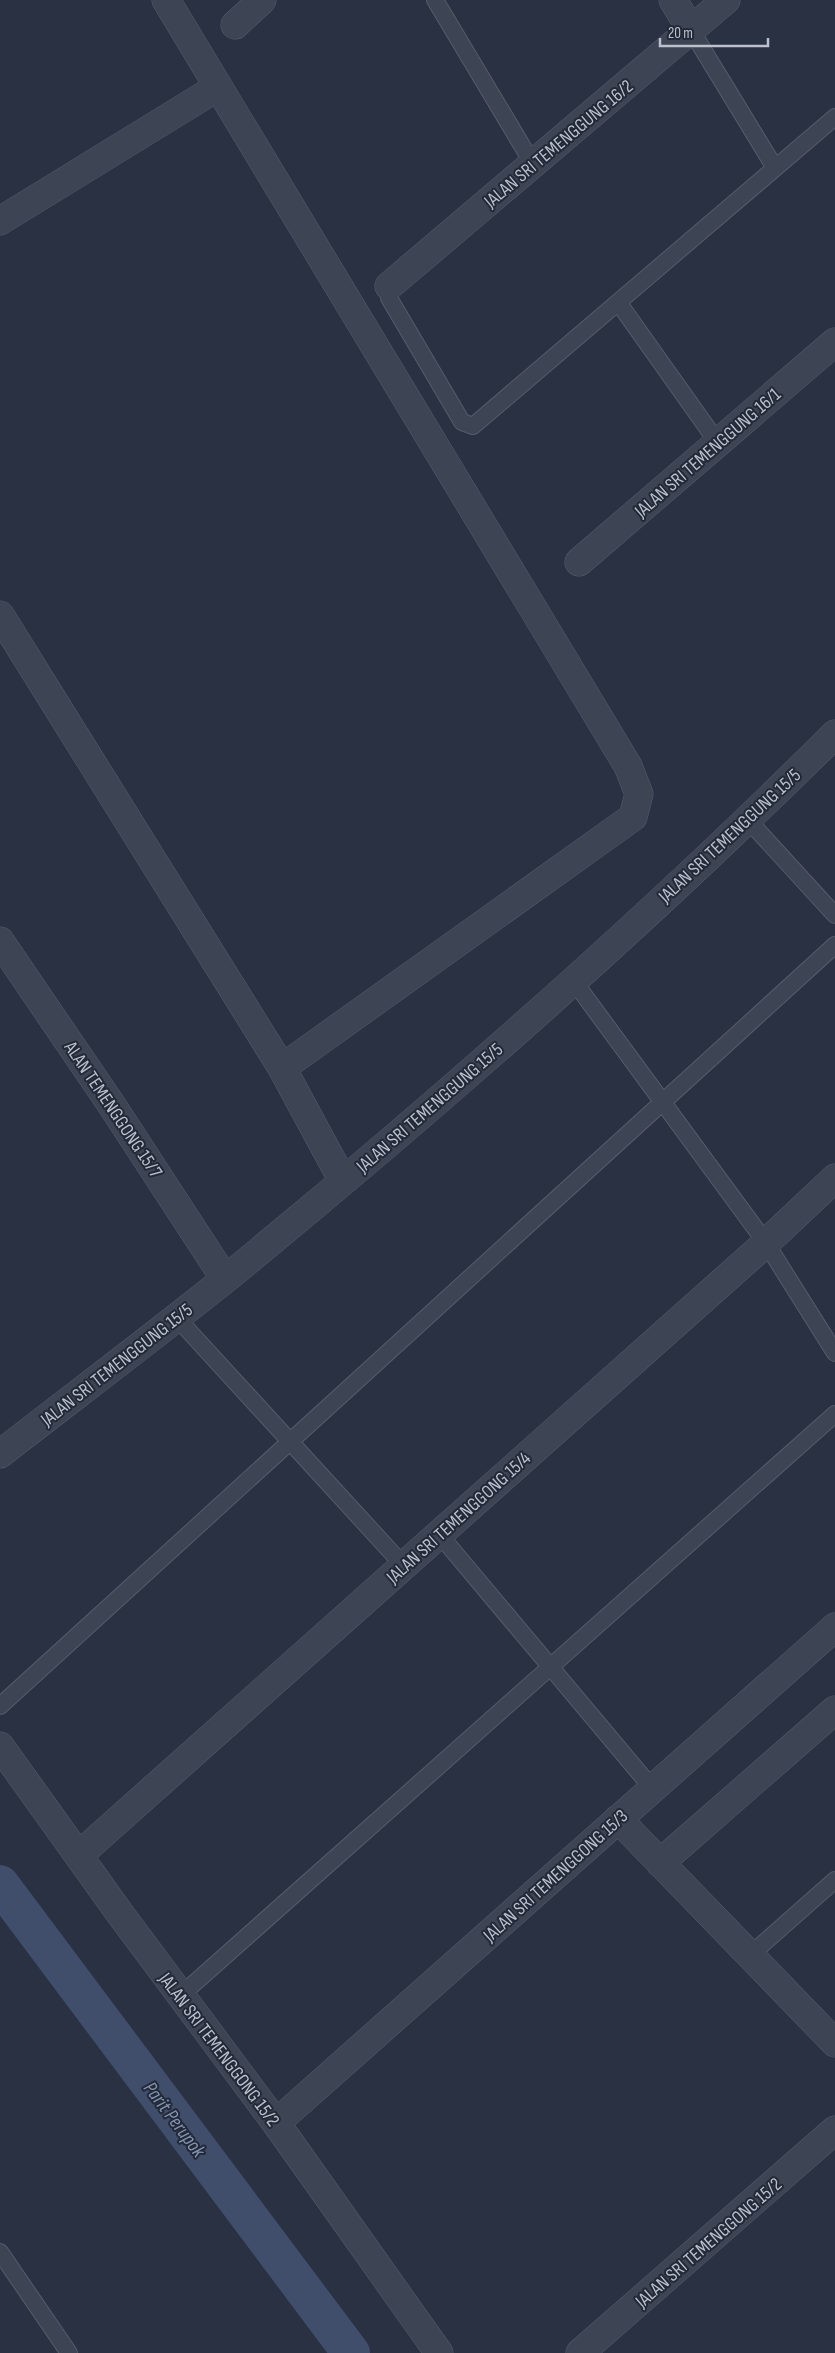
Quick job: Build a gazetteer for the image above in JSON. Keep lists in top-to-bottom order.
{
  "streets": {
    "street": [
      "JALAN SRI TEMENGGUNG 16/2",
      "JALAN SRI TEMENGGUNG 16/1",
      "JALAN SRI TEMENGGUNG 15/5",
      "ALAN TEMENGGONG 15/7",
      "JALAN SRI TEMENGGONG 15/4",
      "JALAN SRI TEMENGGONG 15/3",
      "JALAN SRI TEMENGGONG 15/2"
    ]
  },
  "crossings": [
    ["JALAN SRI TEMENGGUNG 15/5", "ALAN TEMENGGONG 15/7"],
    ["JALAN SRI TEMENGGONG 15/4", "JALAN SRI TEMENGGONG 15/2"],
    ["JALAN SRI TEMENGGONG 15/3", "JALAN SRI TEMENGGONG 15/2"]
  ],
  "water": ["Parit Perupok"],
  "scale_bar": "20 m"
}
